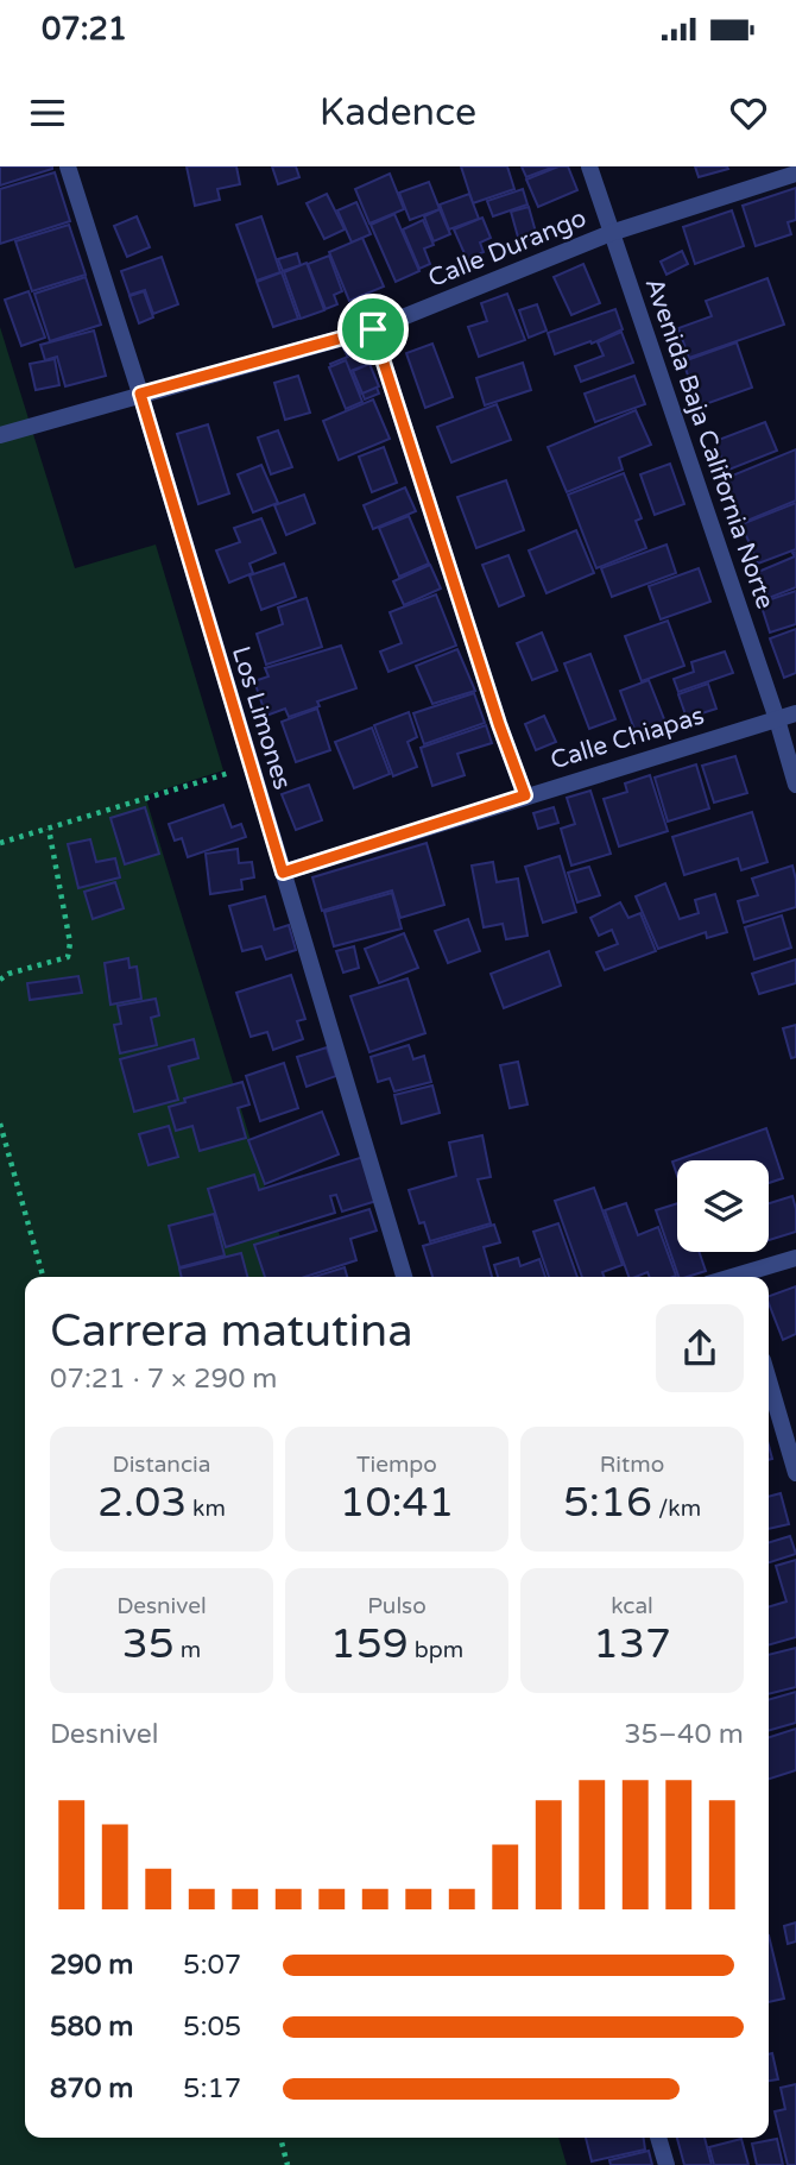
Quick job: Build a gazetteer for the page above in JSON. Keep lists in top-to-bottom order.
{
  "streets": {
    "street": [
      "Calle Durango",
      "Avenida Baja California Norte",
      "Los Limones",
      "Calle Chiapas"
    ]
  },
  "crossings": [
    ["Calle Durango", "Avenida Baja California Norte"],
    ["Calle Durango", "Los Limones"],
    ["Avenida Baja California Norte", "Calle Chiapas"],
    ["Los Limones", "Calle Chiapas"]
  ],
  "page": {
    "status": "07:21",
    "header": "Kadence",
    "heading": ["Carrera matutina", "07:21 · 7 × 290 m"],
    "stats": [
      ["Distancia", "2.03 km"],
      ["Tiempo", "10:41"],
      ["Ritmo", "5:16 /km"],
      ["Desnivel", "35 m"],
      ["Pulso", "159 bpm"],
      ["kcal", "137"]
    ],
    "chart": ["Desnivel", "35–40 m"],
    "list": [
      {
        "name": "290 m",
        "note": "5:07"
      },
      {
        "name": "580 m",
        "note": "5:05"
      },
      {
        "name": "870 m",
        "note": "5:17"
      }
    ]
  }
}
